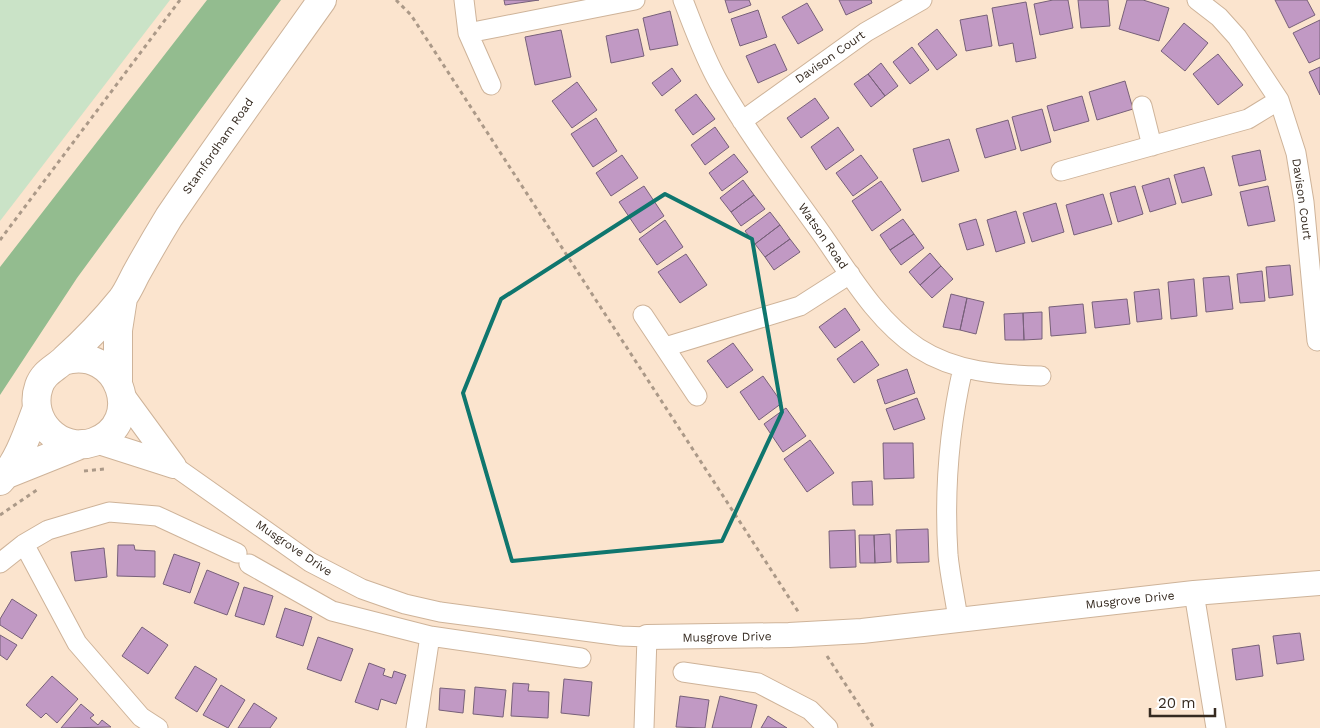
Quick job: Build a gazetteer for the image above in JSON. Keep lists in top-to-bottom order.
{
  "streets": {
    "main road": ["Stamfordham Road"],
    "street": ["Davison Court", "Watson Road", "Musgrove Drive"]
  },
  "crossings": [
    ["Davison Court", "Watson Road"]
  ],
  "scale_bar": "20 m"
}
